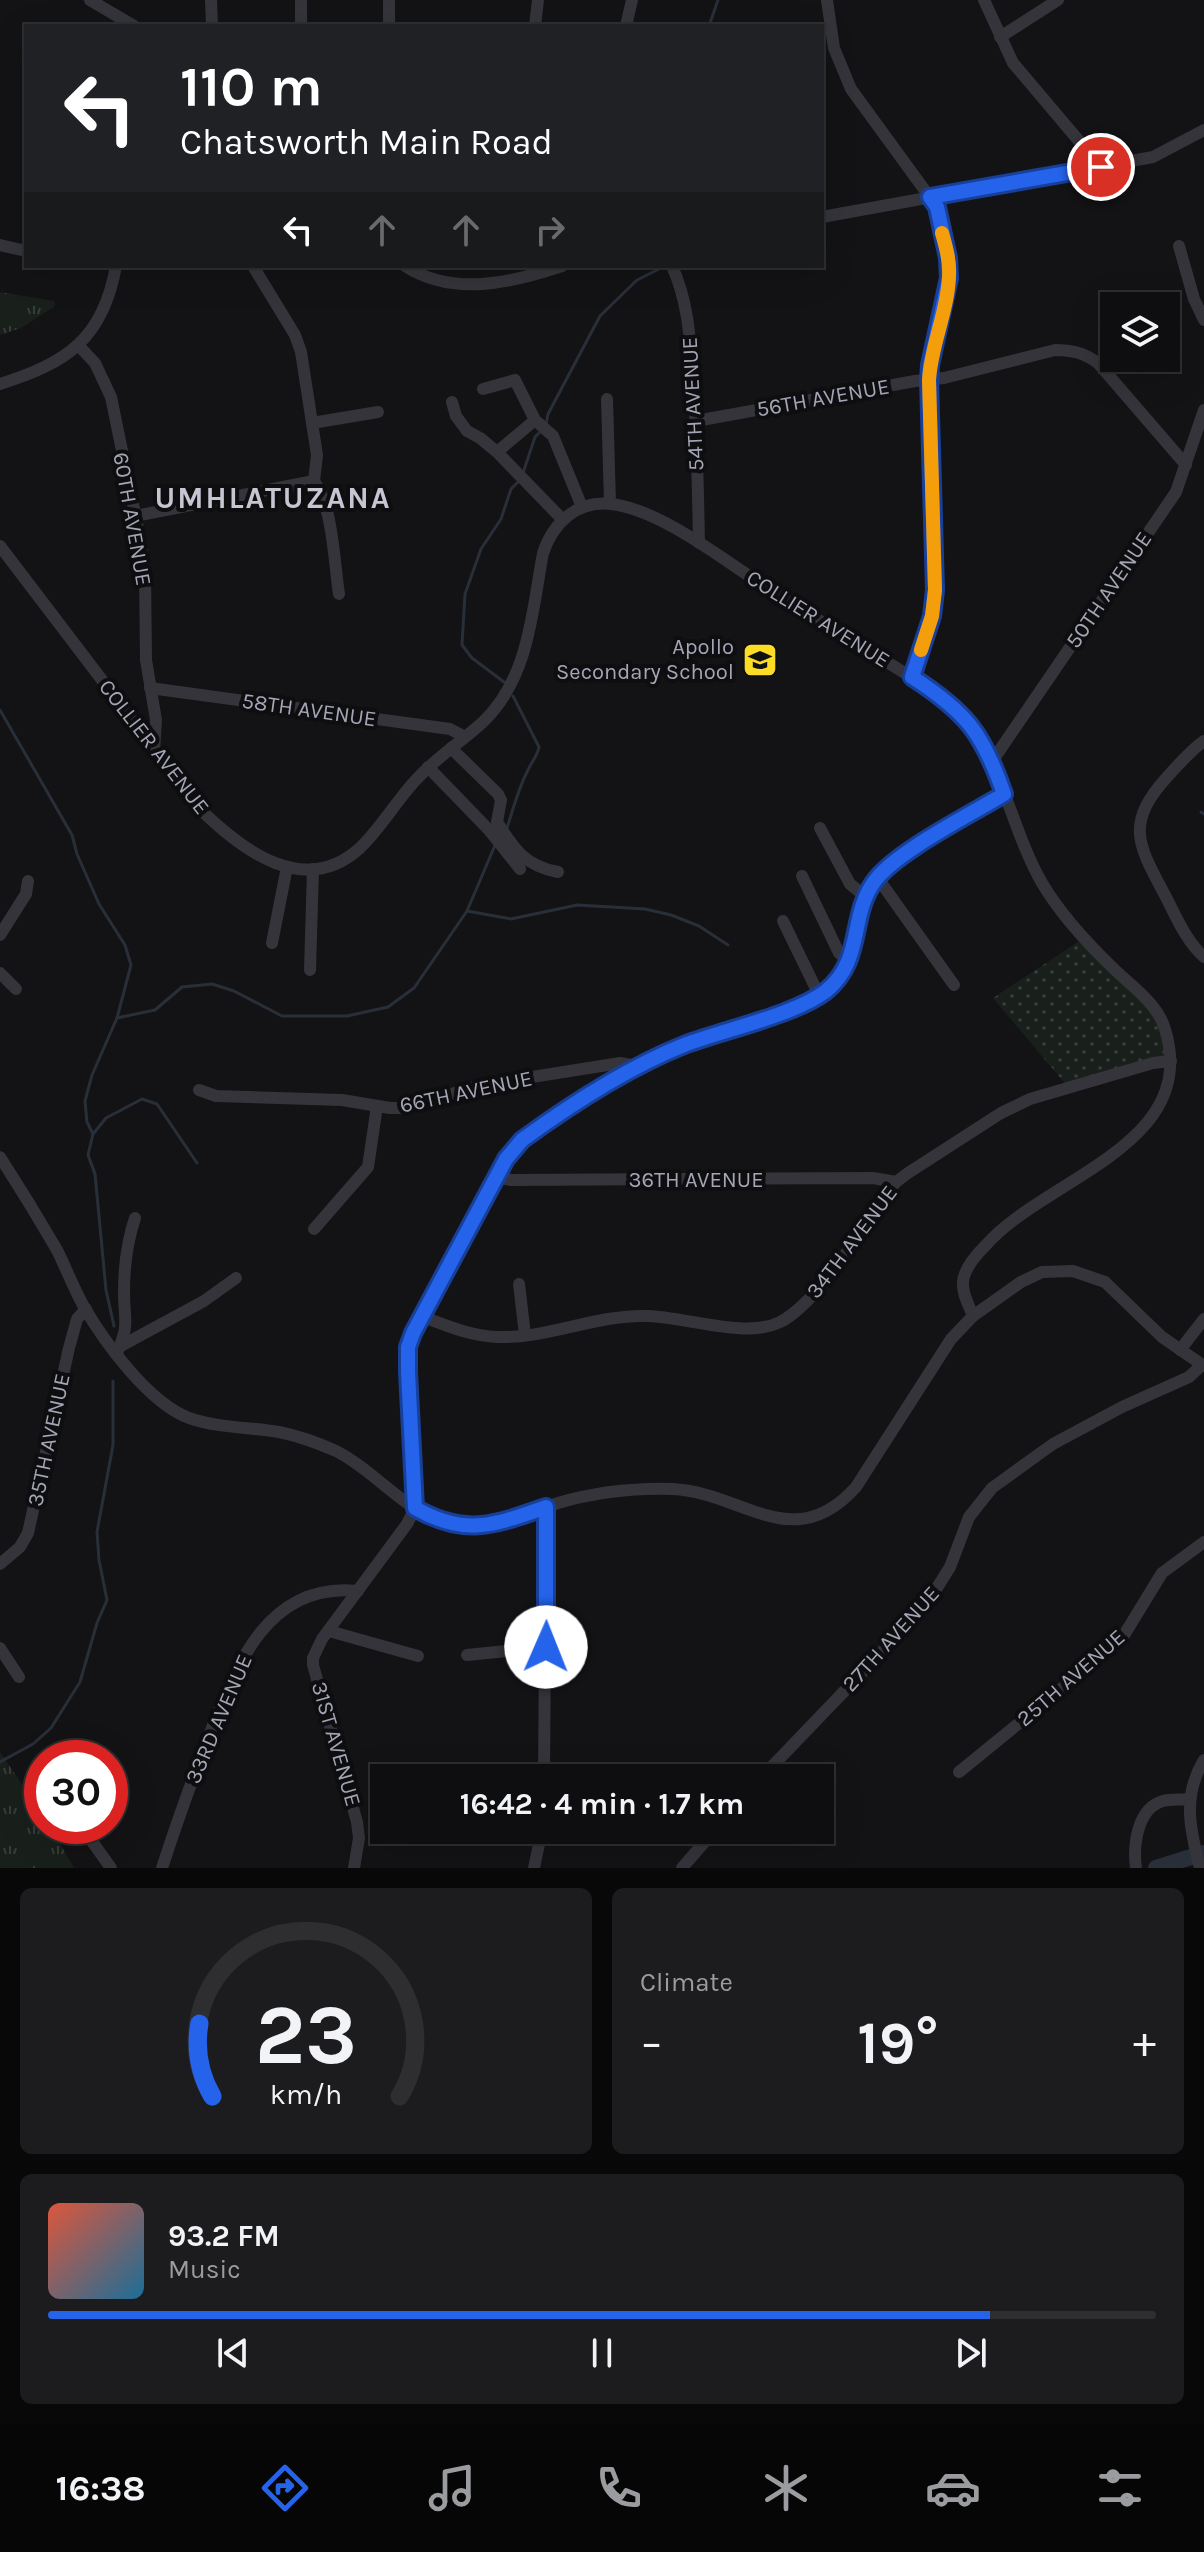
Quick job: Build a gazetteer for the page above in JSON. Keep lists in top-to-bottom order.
{
  "streets": {
    "street": [
      "56TH AVENUE",
      "54TH AVENUE",
      "60TH AVENUE",
      "50TH AVENUE",
      "COLLIER AVENUE",
      "58TH AVENUE",
      "66TH AVENUE",
      "36TH AVENUE",
      "34TH AVENUE",
      "35TH AVENUE",
      "27TH AVENUE",
      "25TH AVENUE",
      "33RD AVENUE",
      "31ST AVENUE"
    ]
  },
  "crossings": [
    ["56TH AVENUE", "54TH AVENUE"],
    ["56TH AVENUE", "50TH AVENUE"],
    ["54TH AVENUE", "COLLIER AVENUE"],
    ["60TH AVENUE", "COLLIER AVENUE"],
    ["60TH AVENUE", "58TH AVENUE"],
    ["50TH AVENUE", "COLLIER AVENUE"],
    ["COLLIER AVENUE", "58TH AVENUE"],
    ["COLLIER AVENUE", "34TH AVENUE"],
    ["36TH AVENUE", "34TH AVENUE"],
    ["33RD AVENUE", "31ST AVENUE"]
  ],
  "districts": ["UMHLATUZANA"],
  "places": {
    "school or university": ["Apollo Secondary School"]
  },
  "page": {
    "turn": ["110 m", "Chatsworth Main Road"],
    "limit": "30",
    "trip": "16:42 · 4 min · 1.7 km",
    "tile": "Climate",
    "heat": ["−", "19°", "+"],
    "song": ["93.2 FM", "Music"],
    "tabs": "16:38",
    "gauge": ["23", "km/h"]
  }
}
